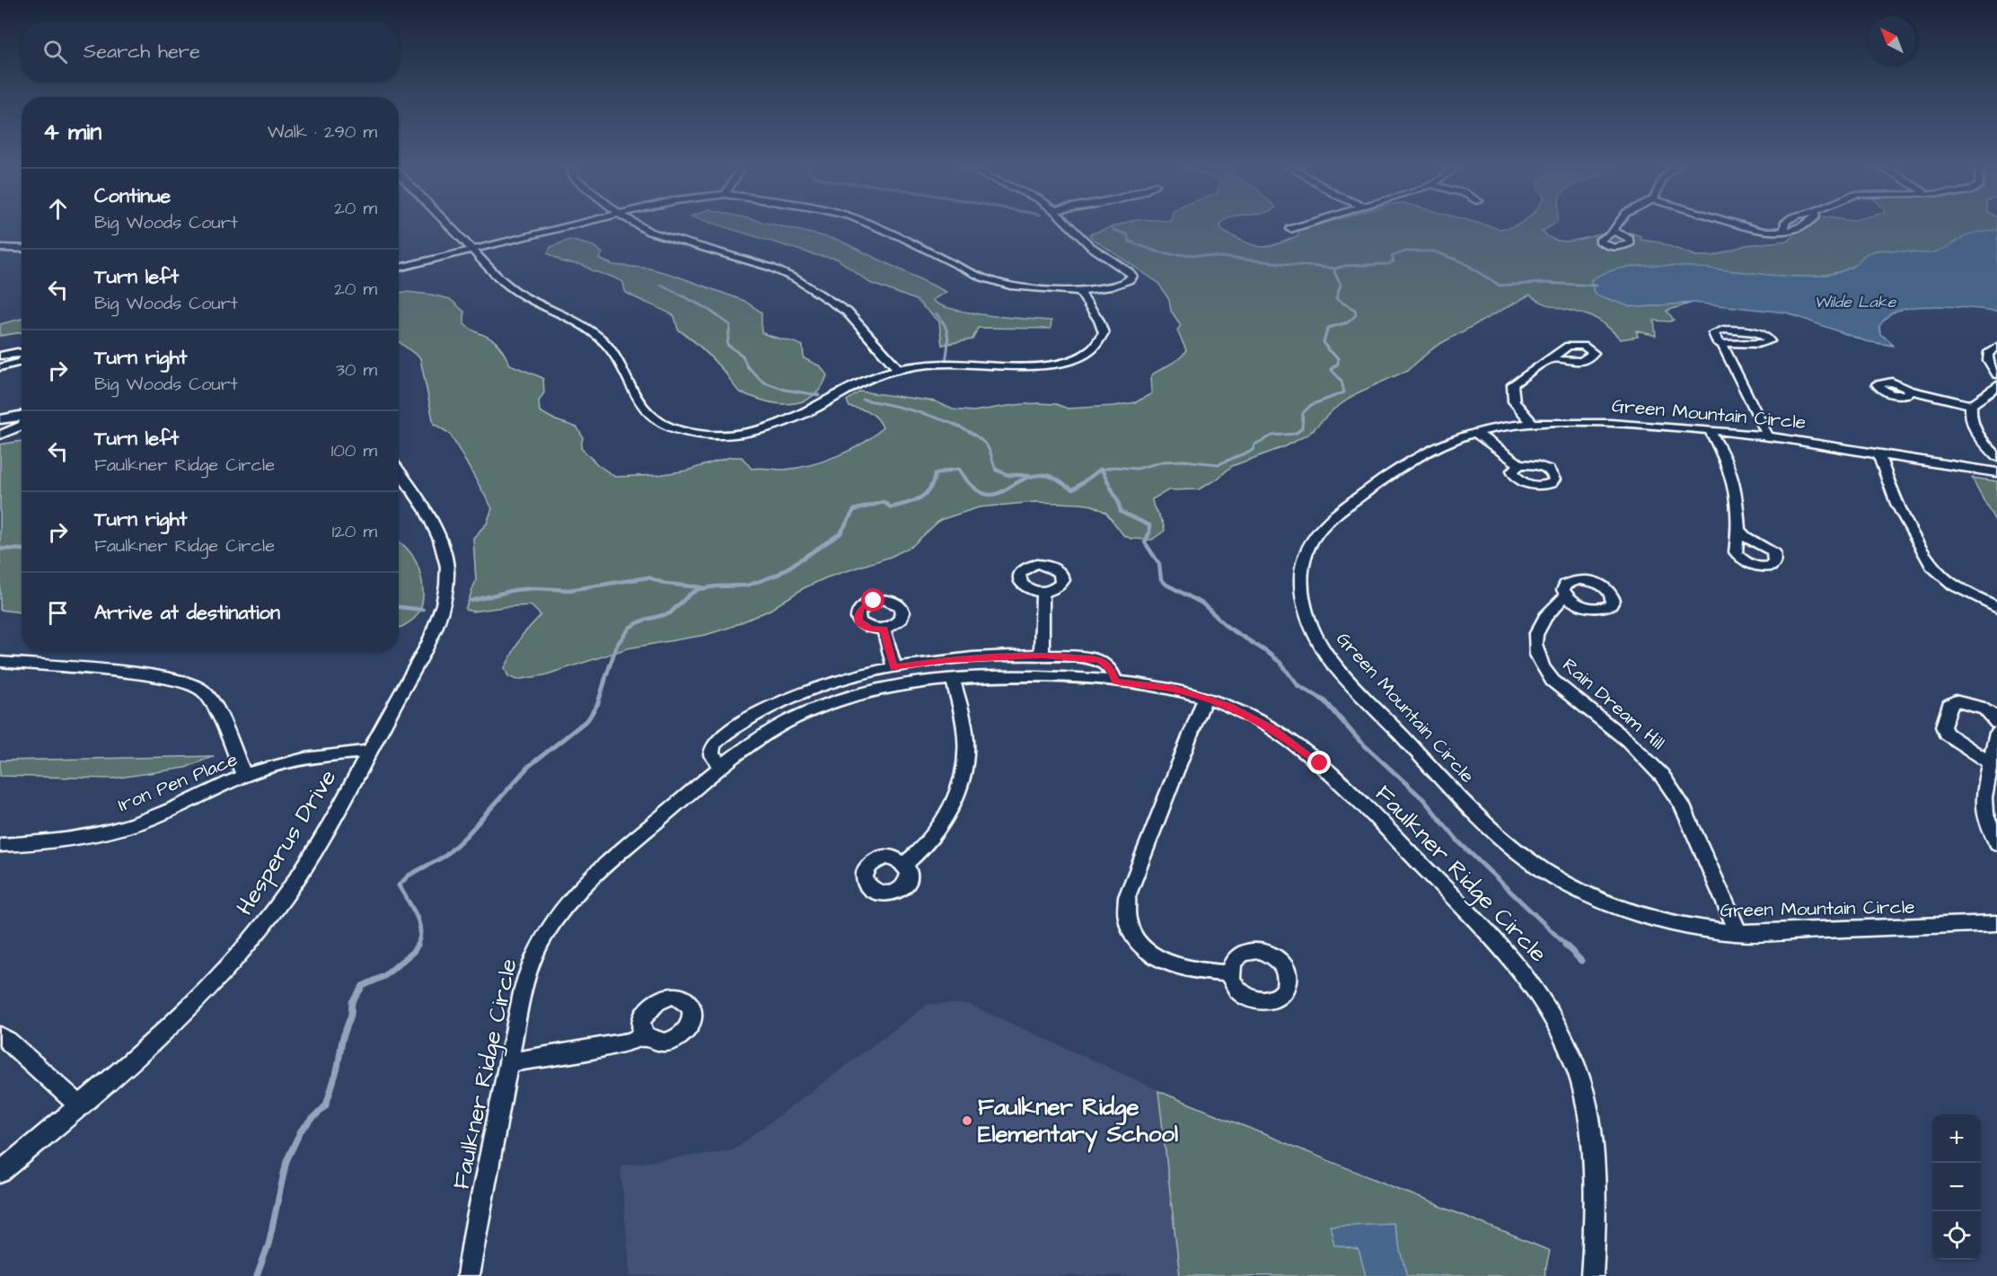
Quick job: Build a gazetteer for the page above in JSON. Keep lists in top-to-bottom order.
{
  "streets": {
    "street": [
      "Green Mountain Circle",
      "Rain Dream Hill",
      "Iron Pen Place",
      "Hesperus Drive",
      "Faulkner Ridge Circle"
    ]
  },
  "crossings": [
    ["Green Mountain Circle", "Rain Dream Hill"],
    ["Iron Pen Place", "Hesperus Drive"]
  ],
  "water": ["Wilde Lake"],
  "places": ["Faulkner Ridge Elementary School"],
  "north": "top left",
  "page": {
    "search": "Search here",
    "heading": ["4 min", "Walk · 290 m"],
    "list": [
      ["Continue", "Big Woods Court", "20 m"],
      ["Turn left", "Big Woods Court", "20 m"],
      ["Turn right", "Big Woods Court", "30 m"],
      ["Turn left", "Faulkner Ridge Circle", "100 m"],
      ["Turn right", "Faulkner Ridge Circle", "120 m"],
      "Arrive at destination"
    ],
    "map_buttons": ["+", "−"]
  }
}
